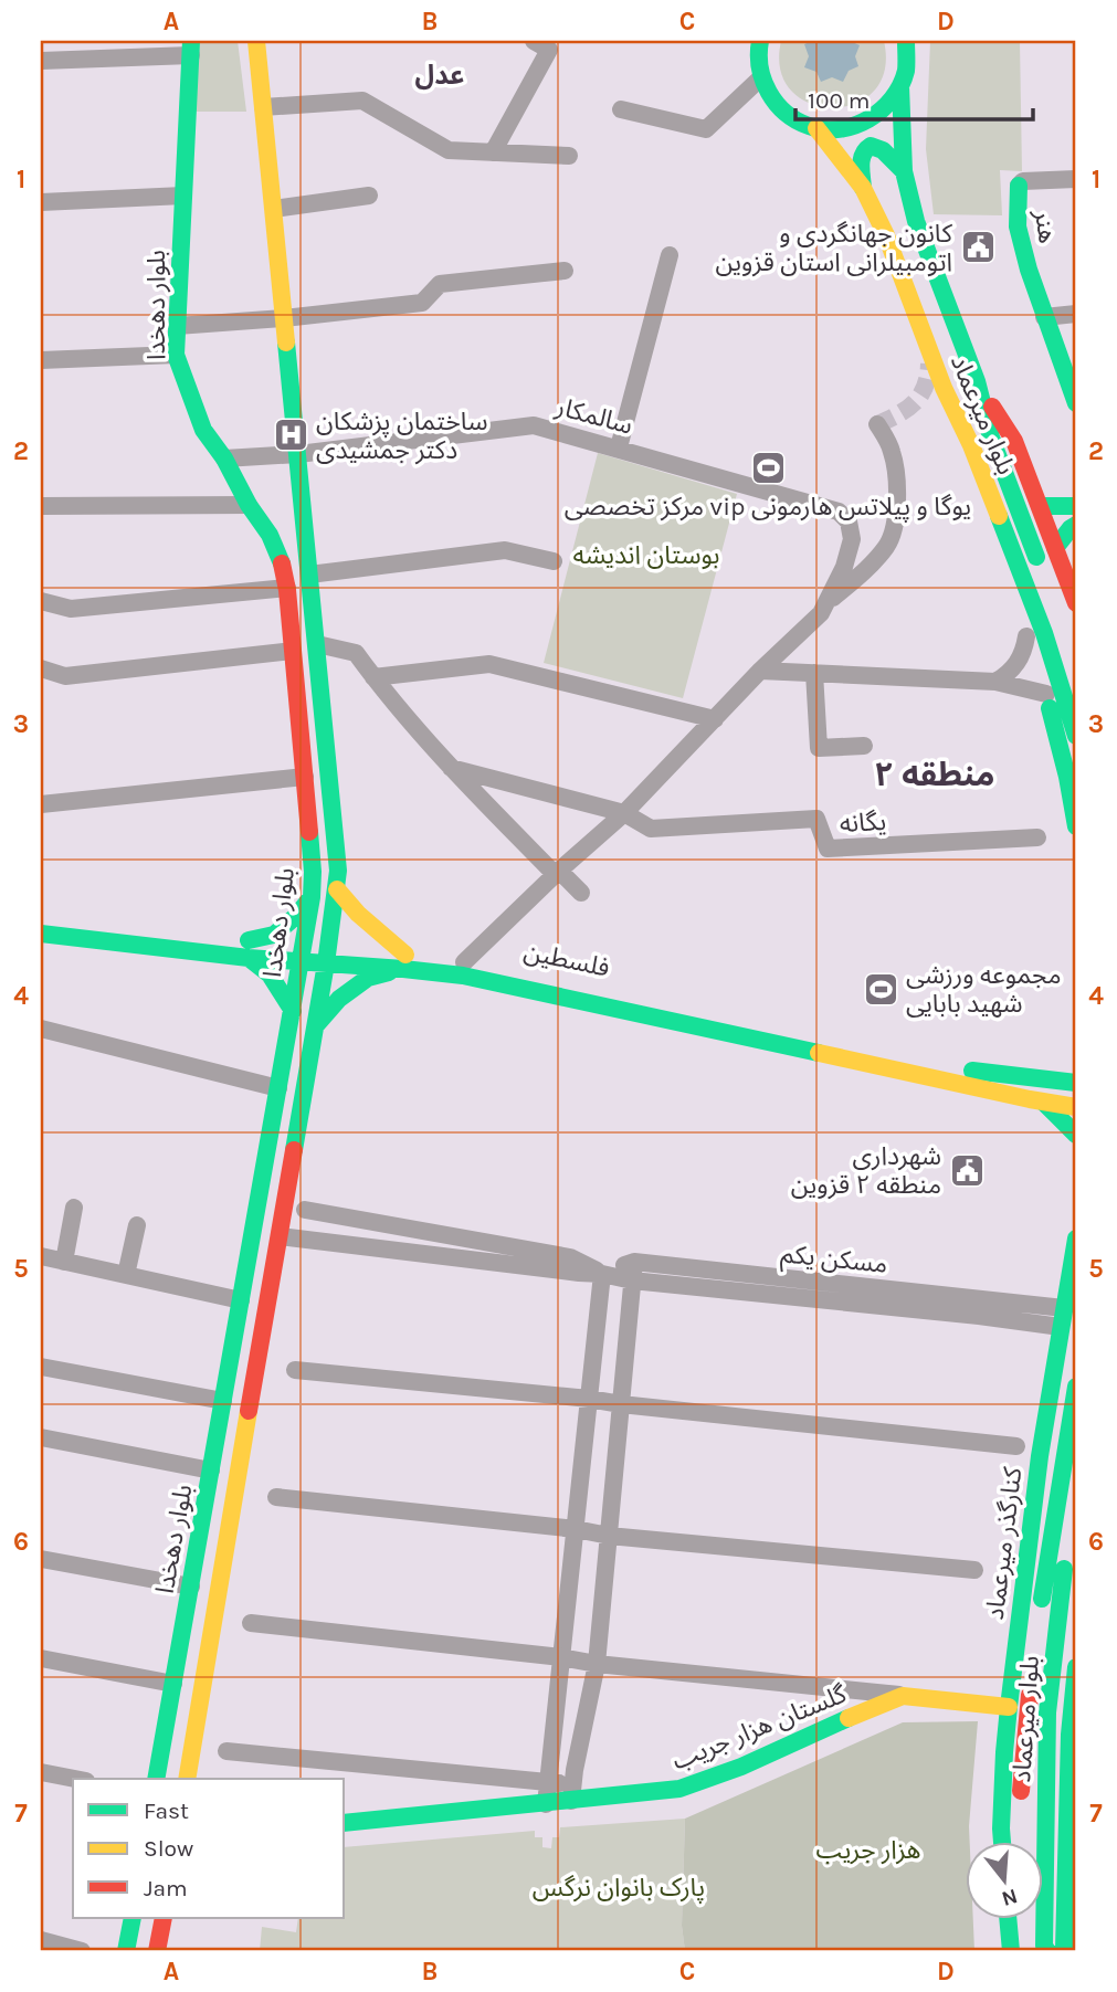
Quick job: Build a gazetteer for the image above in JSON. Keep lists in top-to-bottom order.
{
  "streets": {
    "main road": [
      "هنر",
      "بلوار دهخدا",
      "بلوار میرعماد",
      "فلسطین",
      "کنارگذر میرعماد",
      "گلستان هزار جریب"
    ],
    "street": ["سالمکار", "یگانه", "مسکن یکم"]
  },
  "crossings": [
    ["بلوار دهخدا", "سالمکار"],
    ["بلوار دهخدا", "فلسطین"],
    ["مسکن یکم", "کنارگذر میرعماد"],
    ["کنارگذر میرعماد", "گلستان هزار جریب"]
  ],
  "districts": ["عدل", "منطقه ۲"],
  "parks": ["بوستان اندیشه", "هزار جریب", "پارک بانوان نرگس"],
  "places": {
    "public building": ["کانون جهانگردی و اتومبیلرانی استان قزوین", "شهرداری منطقه ۲ قزوین"],
    "hospital": ["ساختمان پزشکان دکتر جمشیدی"],
    "sports": ["مرکز تخصصی vip یوگا و پیلاتس هارمونی", "مجموعه ورزشی شهید بابایی"]
  },
  "legend": ["Fast", "Slow", "Jam"],
  "scale_bar": "100 m",
  "north": "bottom",
  "grid": {
    "columns": [
      "A",
      "B",
      "C",
      "D"
    ],
    "rows": [
      "1",
      "2",
      "3",
      "4",
      "5",
      "6",
      "7"
    ]
  }
}
